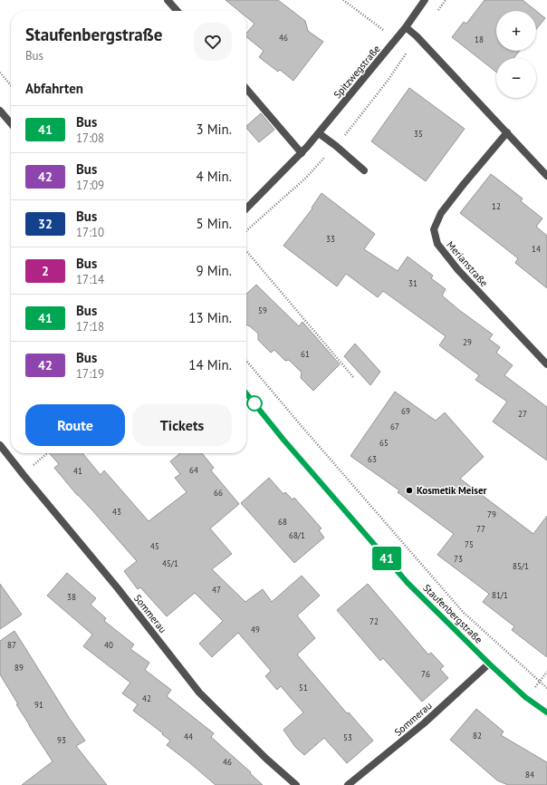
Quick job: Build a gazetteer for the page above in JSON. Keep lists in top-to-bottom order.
{
  "streets": {
    "street": [
      "Spitzwegstraße",
      "Merianstraße",
      "Sommerau",
      "Staufenbergstraße"
    ]
  },
  "crossings": [
    ["Sommerau", "Staufenbergstraße"]
  ],
  "places": ["Kosmetik Meiser"],
  "lines": ["bus line 41"],
  "house_numbers": [
    "46",
    "18",
    "35",
    "12",
    "33",
    "14",
    "31",
    "59",
    "29",
    "61",
    "69",
    "27",
    "67",
    "65",
    "63",
    "64",
    "41",
    "66",
    "43",
    "79",
    "68",
    "77",
    "68/1",
    "75",
    "45",
    "73",
    "45/1",
    "85/1",
    "47",
    "81/1",
    "38",
    "72",
    "49",
    "87",
    "40",
    "89",
    "76",
    "51",
    "42",
    "91",
    "82",
    "44",
    "53",
    "93",
    "46",
    "84"
  ],
  "page": {
    "on_map": "41",
    "map_buttons": ["+", "−"],
    "heading": [
      ["Staufenbergstraße", "Bus"],
      "Abfahrten"
    ],
    "list": [
      {
        "mark": "41",
        "name": "Bus",
        "note": "17:08",
        "value": "3 Min."
      },
      {
        "mark": "42",
        "name": "Bus",
        "note": "17:09",
        "value": "4 Min."
      },
      {
        "mark": "32",
        "name": "Bus",
        "note": "17:10",
        "value": "5 Min."
      },
      {
        "mark": "2",
        "name": "Bus",
        "note": "17:14",
        "value": "9 Min."
      },
      {
        "mark": "41",
        "name": "Bus",
        "note": "17:18",
        "value": "13 Min."
      },
      {
        "mark": "42",
        "name": "Bus",
        "note": "17:19",
        "value": "14 Min."
      }
    ],
    "buttons": ["Route", "Tickets"]
  }
}
